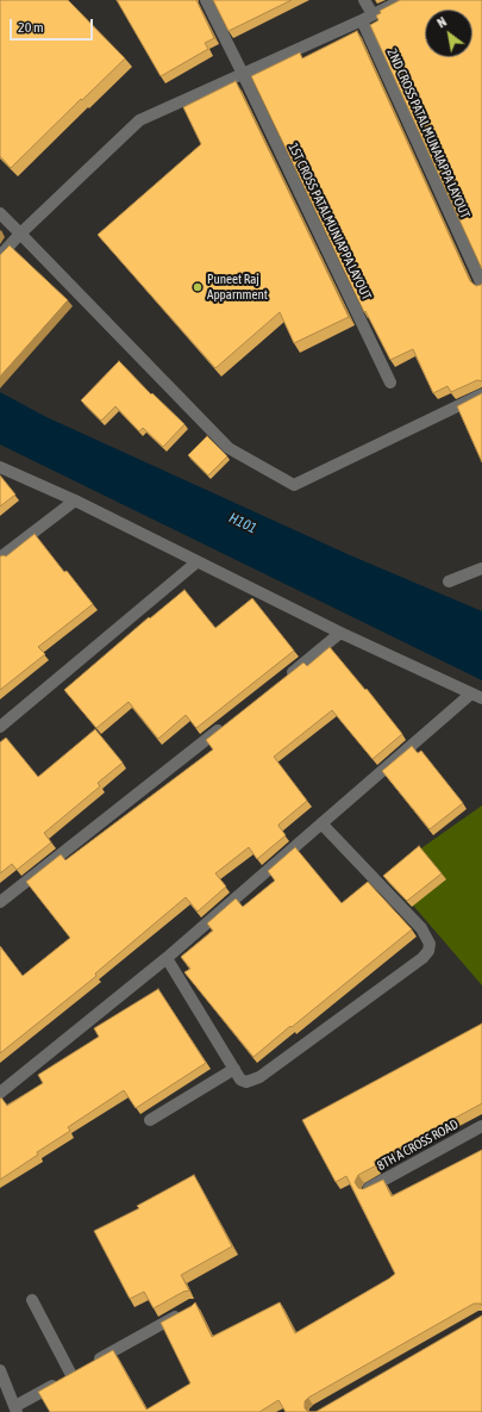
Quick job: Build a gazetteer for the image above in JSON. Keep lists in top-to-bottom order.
{
  "streets": {
    "street": ["2ND CROSS PATAL MUNAIAPPA LAYOUT", "1ST CROSS PATALMUNIAPPA LAYOUT", "8TH A CROSS ROAD"]
  },
  "water": ["H101"],
  "places": ["Puneet Raj Apparnment"],
  "scale_bar": "20 m",
  "north": "top left"
}
